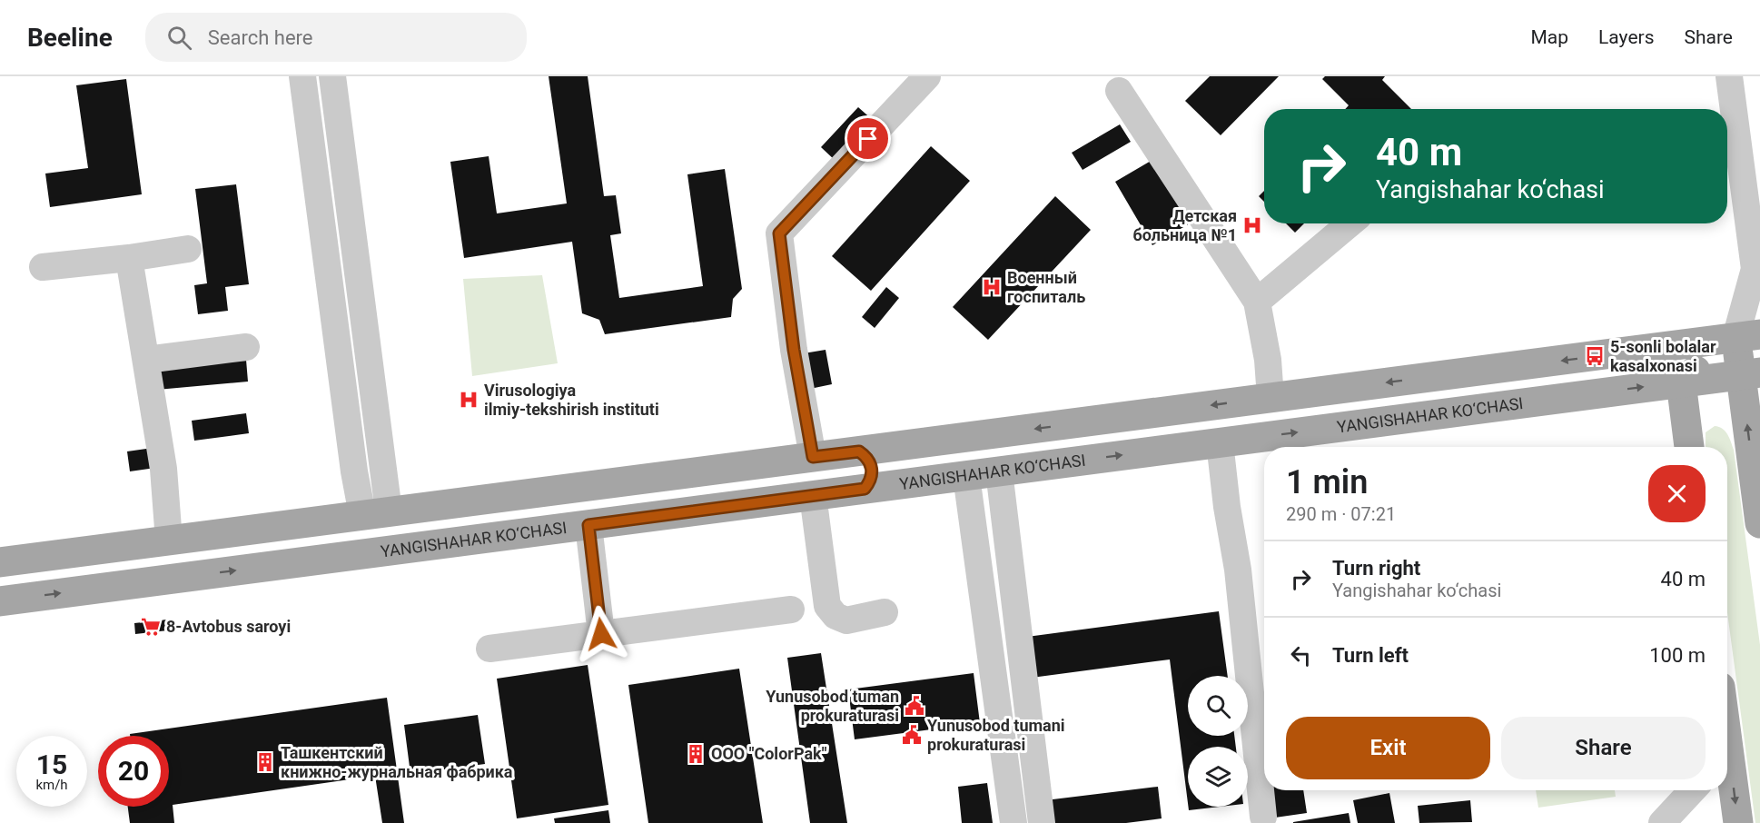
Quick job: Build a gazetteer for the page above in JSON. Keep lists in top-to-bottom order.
{
  "streets": {
    "main road": ["YANGISHAHAR KO‘CHASI"]
  },
  "places": {
    "hospital": ["Детская больница №1", "Военный госпиталь", "Virusologiya ilmiy-tekshirish instituti"],
    "bus stop": ["5-sonli bolalar kasalxonasi"],
    "supermarket": ["8-Avtobus saroyi"],
    "public building": ["Yunusobod tuman prokuraturasi", "Yunusobod tumani prokuraturasi"],
    "building": ["OOO \"ColorPak\"", "Ташкентский книжно-журнальная фабрика"]
  },
  "page": {
    "header": "Beeline",
    "search": "Search here",
    "nav": ["Map", "Layers", "Share"],
    "turn": ["40 m", "Yangishahar ko‘chasi"],
    "heading": ["1 min", "290 m · 07:21"],
    "list": [
      {
        "name": "Turn right",
        "note": "Yangishahar ko‘chasi",
        "value": "40 m"
      },
      {
        "name": "Turn left",
        "value": "100 m"
      }
    ],
    "buttons": ["Exit", "Share"],
    "speed": "15 km/h",
    "limit": "20"
  }
}
